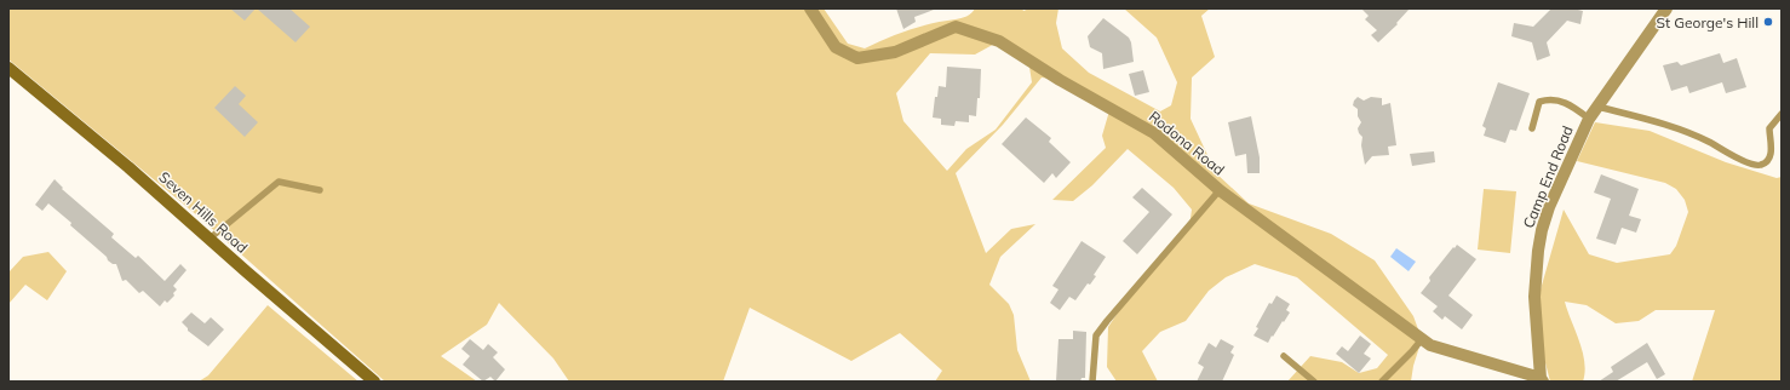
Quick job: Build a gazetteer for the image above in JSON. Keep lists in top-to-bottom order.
{
  "streets": {
    "main road": ["Seven Hills Road"],
    "street": ["Rodona Road", "Camp End Road"]
  },
  "crossings": [
    ["Rodona Road", "Camp End Road"]
  ],
  "places": ["St George's Hill"]
}
